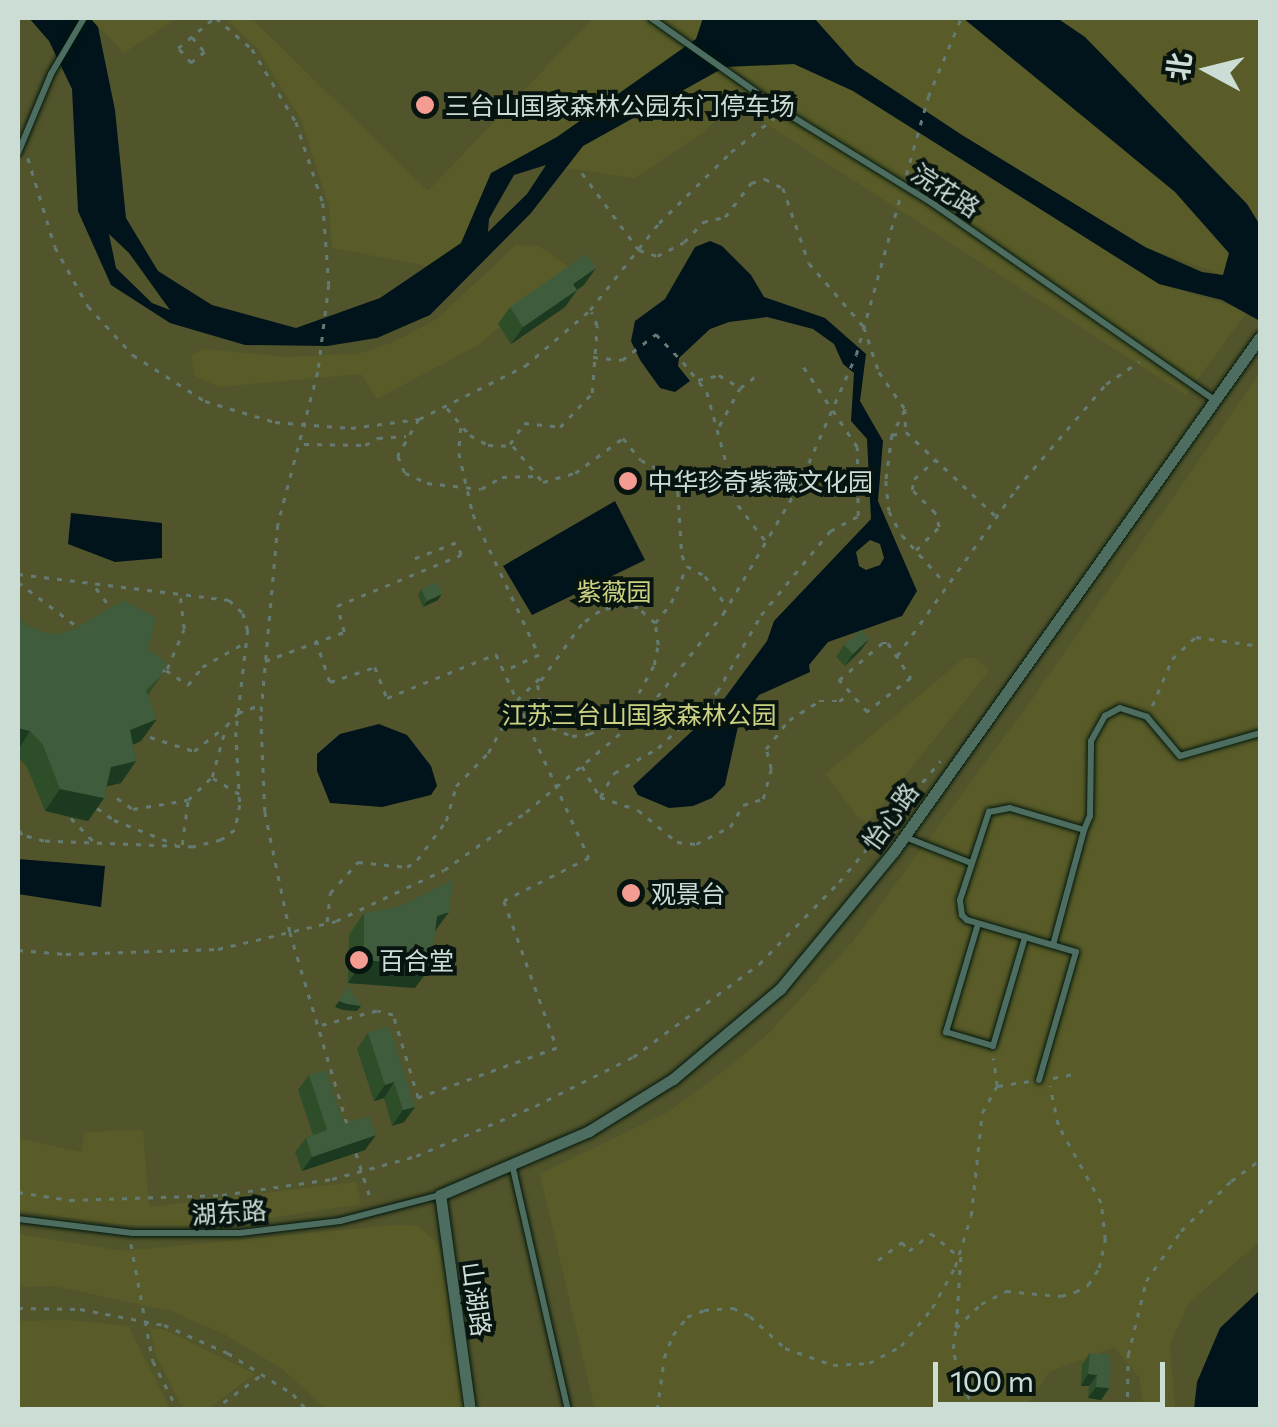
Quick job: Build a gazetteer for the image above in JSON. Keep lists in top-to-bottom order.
{
  "streets": {
    "street": ["怡心路", "山湖路"],
    "lane": ["浣花路", "湖东路"]
  },
  "crossings": [
    ["浣花路", "怡心路"],
    ["怡心路", "湖东路"],
    ["怡心路", "山湖路"],
    ["湖东路", "山湖路"]
  ],
  "parks": ["紫薇园", "江苏三台山国家森林公园"],
  "places": [
    "三台山国家森林公园东门停车场",
    "中华珍奇紫薇文化园",
    "观景台",
    "百合堂"
  ],
  "scale_bar": "100 m",
  "north": "left"
}
